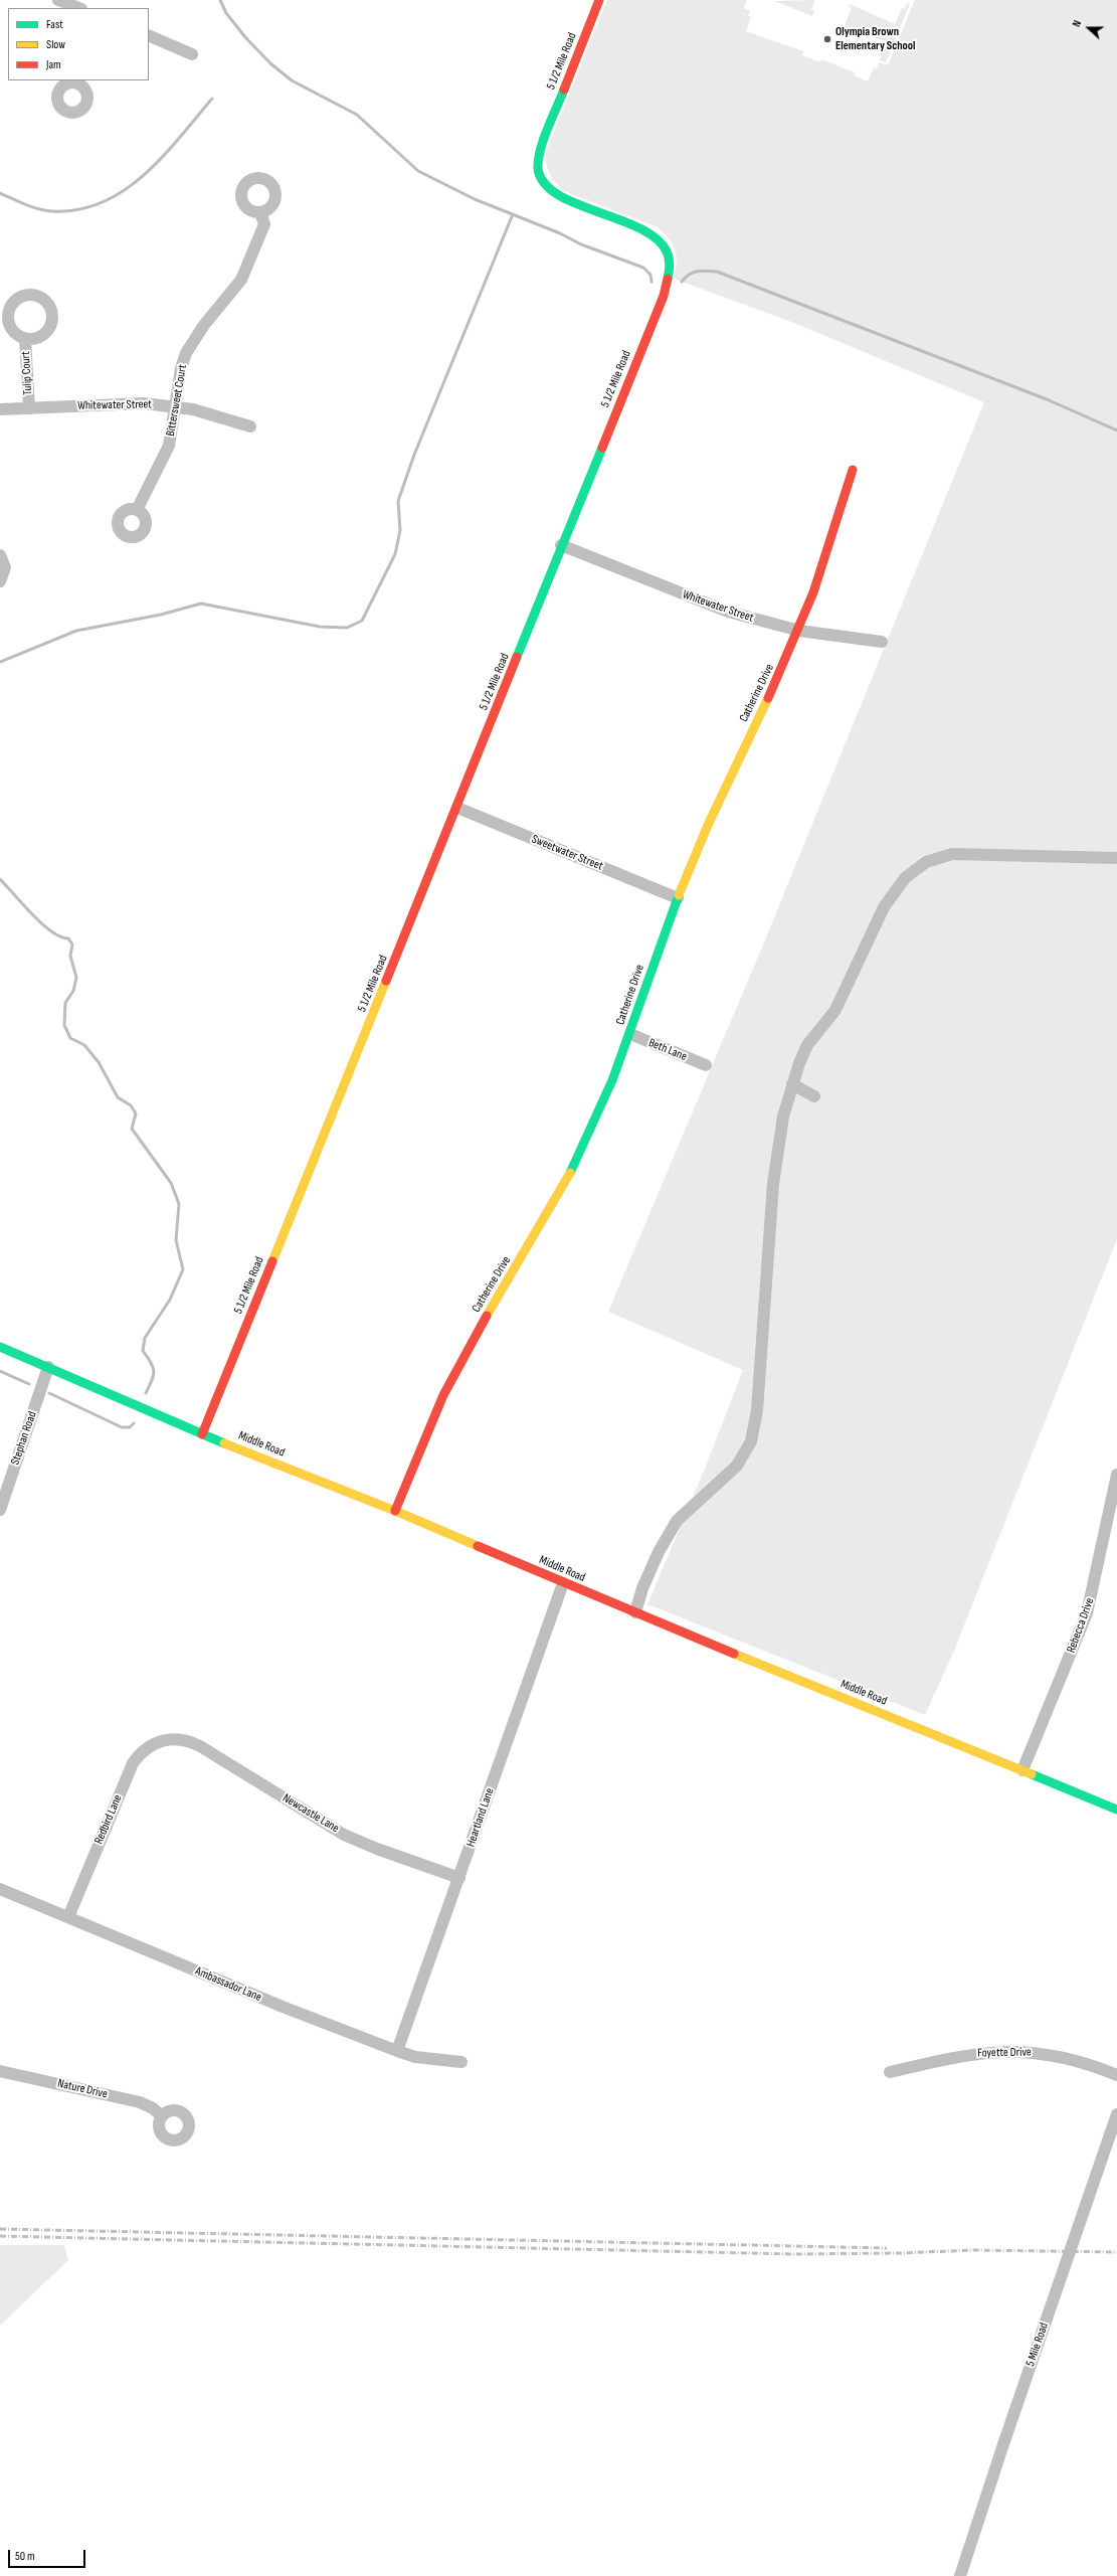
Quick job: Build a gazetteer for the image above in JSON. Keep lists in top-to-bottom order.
{
  "streets": {
    "street": [
      "5 1/2 Mile Road",
      "Tulip Court",
      "Bittersweet Court",
      "Whitewater Street",
      "Catherine Drive",
      "Sweetwater Street",
      "Beth Lane",
      "Stephan Road",
      "Middle Road",
      "Rebecca Drive",
      "Newcastle Lane",
      "Heartland Lane",
      "Redbird Lane",
      "Ambassador Lane",
      "Foyette Drive",
      "Nature Drive",
      "5 Mile Road"
    ]
  },
  "crossings": [
    ["5 1/2 Mile Road", "Whitewater Street"],
    ["5 1/2 Mile Road", "Sweetwater Street"],
    ["5 1/2 Mile Road", "Middle Road"],
    ["Tulip Court", "Whitewater Street"],
    ["Bittersweet Court", "Whitewater Street"],
    ["Whitewater Street", "Catherine Drive"],
    ["Catherine Drive", "Sweetwater Street"],
    ["Catherine Drive", "Beth Lane"],
    ["Catherine Drive", "Middle Road"],
    ["Stephan Road", "Middle Road"],
    ["Middle Road", "Rebecca Drive"],
    ["Middle Road", "Heartland Lane"],
    ["Newcastle Lane", "Heartland Lane"],
    ["Newcastle Lane", "Redbird Lane"],
    ["Heartland Lane", "Ambassador Lane"],
    ["Redbird Lane", "Ambassador Lane"]
  ],
  "places": ["Olympia Brown Elementary School"],
  "legend": ["Fast", "Slow", "Jam"],
  "scale_bar": "50 m",
  "north": "left"
}
